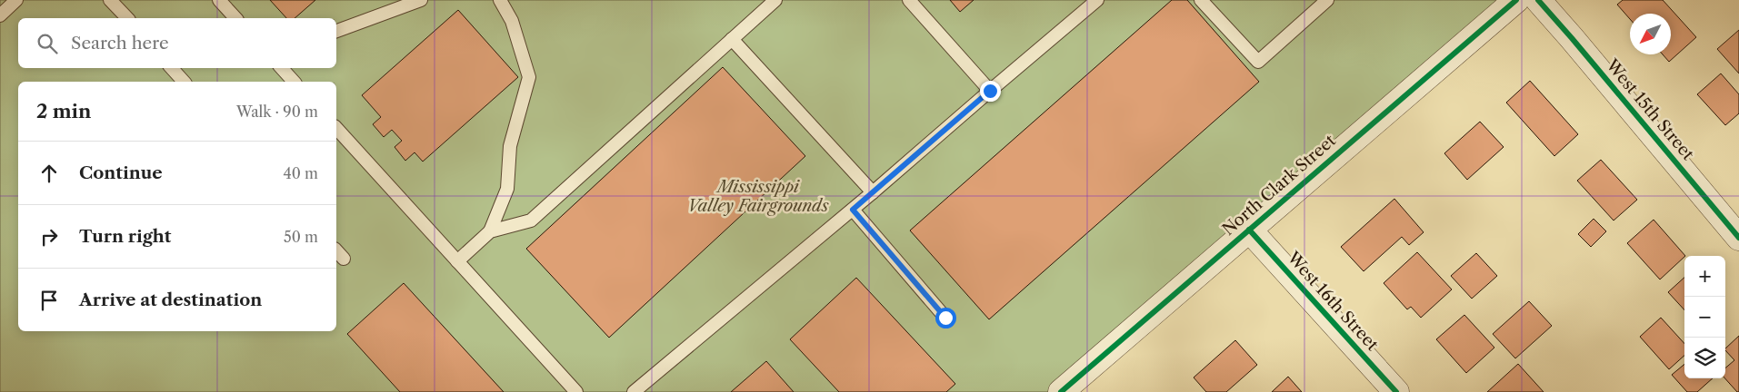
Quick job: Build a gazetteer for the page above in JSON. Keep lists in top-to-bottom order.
{
  "streets": {
    "street": ["West 15th Street", "North Clark Street", "West 16th Street"]
  },
  "crossings": [
    ["North Clark Street", "West 16th Street"]
  ],
  "parks": ["Mississippi Valley Fairgrounds"],
  "north": "bottom left",
  "page": {
    "search": "Search here",
    "heading": ["2 min", "Walk · 90 m"],
    "list": [
      ["Continue", "40 m"],
      ["Turn right", "50 m"],
      "Arrive at destination"
    ],
    "map_buttons": ["+", "−"]
  }
}
